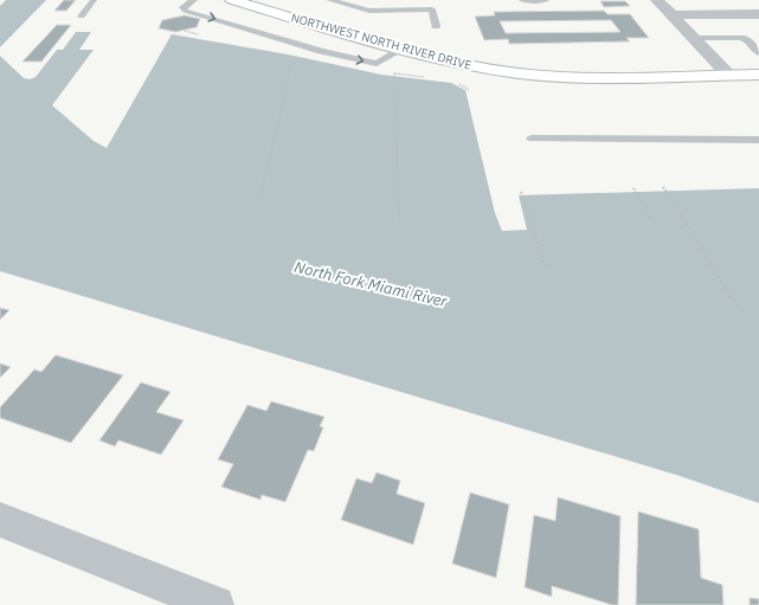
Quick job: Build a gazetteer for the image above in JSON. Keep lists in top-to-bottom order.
{
  "streets": {
    "street": ["NORTHWEST NORTH RIVER DRIVE"]
  },
  "water": ["North Fork Miami River"]
}
